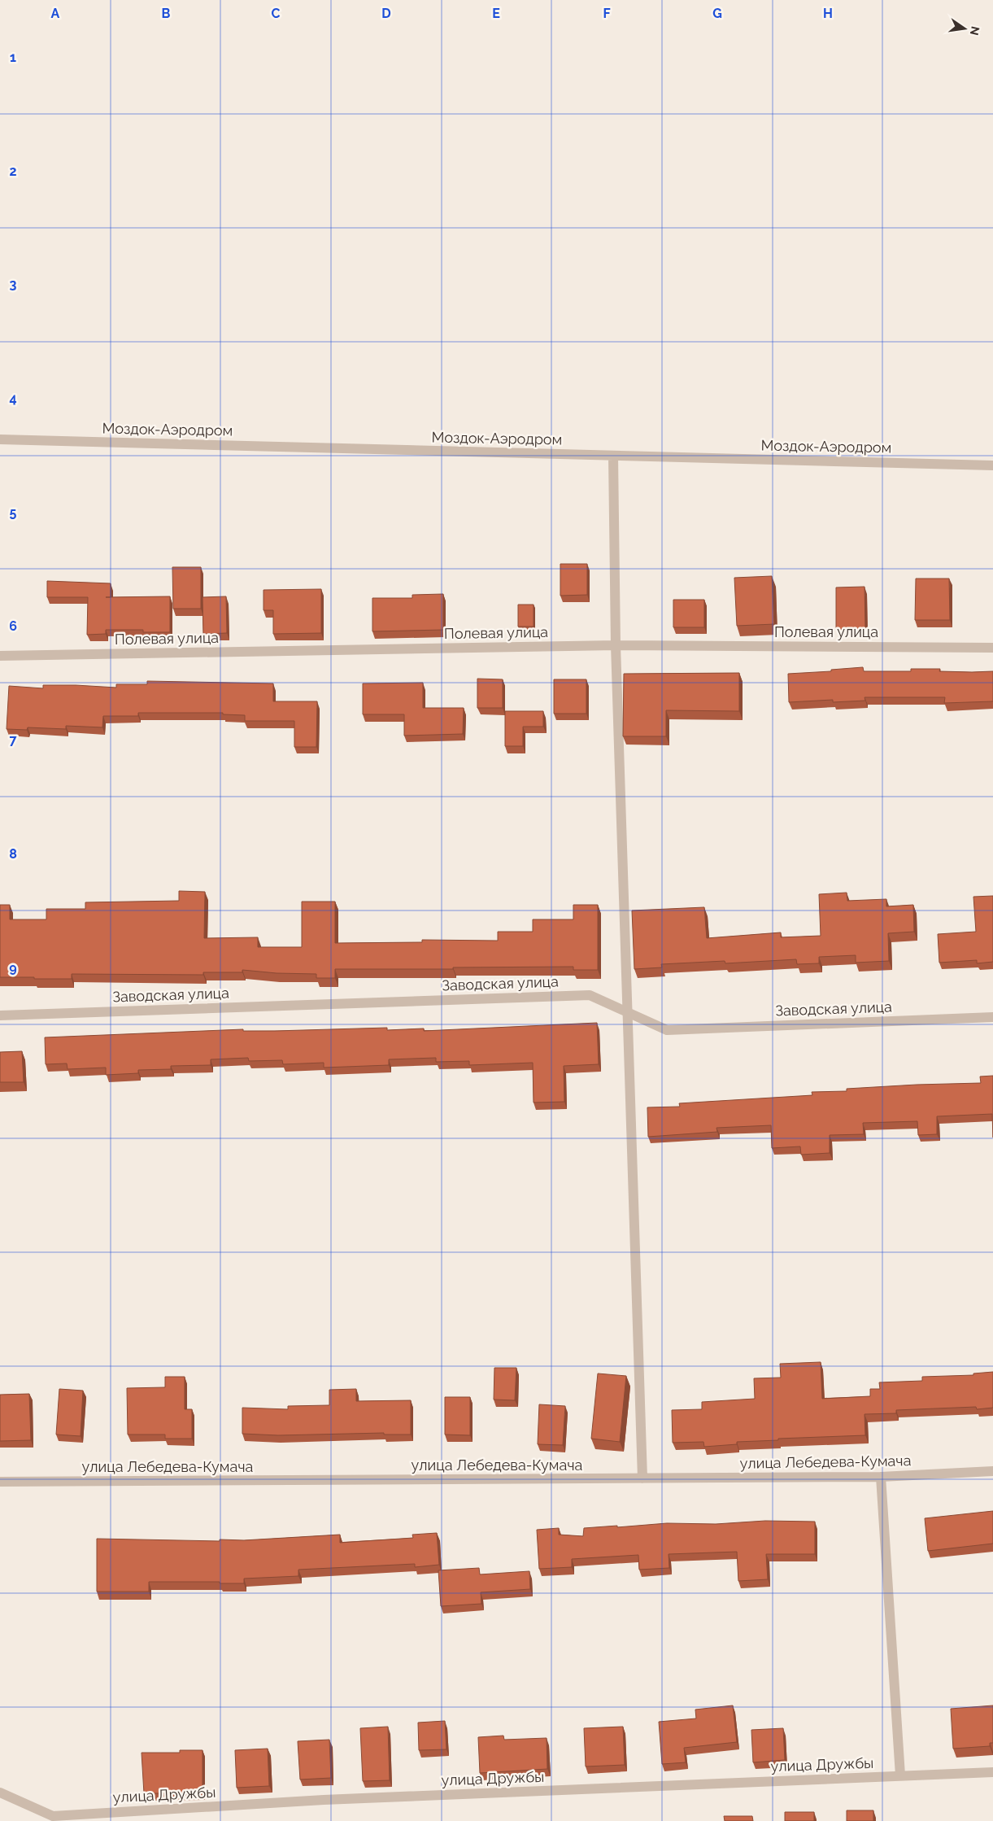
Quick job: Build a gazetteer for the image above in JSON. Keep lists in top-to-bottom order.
{
  "streets": {
    "street": [
      "Моздок-Аэродром",
      "Полевая улица",
      "Заводская улица",
      "улица Лебедева-Кумача",
      "улица Дружбы"
    ]
  },
  "north": "right",
  "grid": {
    "columns": [
      "A",
      "B",
      "C",
      "D",
      "E",
      "F",
      "G",
      "H"
    ],
    "rows": [
      "1",
      "2",
      "3",
      "4",
      "5",
      "6",
      "7",
      "8",
      "9"
    ]
  }
}
